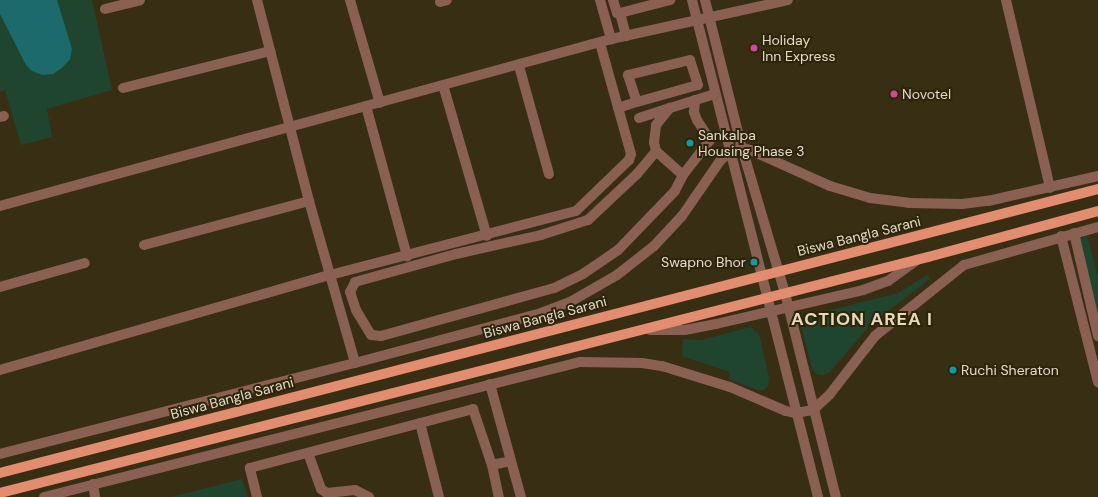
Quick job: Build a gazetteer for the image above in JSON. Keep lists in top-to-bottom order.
{
  "streets": {
    "main road": ["Biswa Bangla Sarani"]
  },
  "districts": ["ACTION AREA I"],
  "places": [
    "Holiday Inn Express",
    "Novotel",
    "Sankalpa Housing Phase 3",
    "Swapno Bhor",
    "Ruchi Sheraton"
  ]
}
